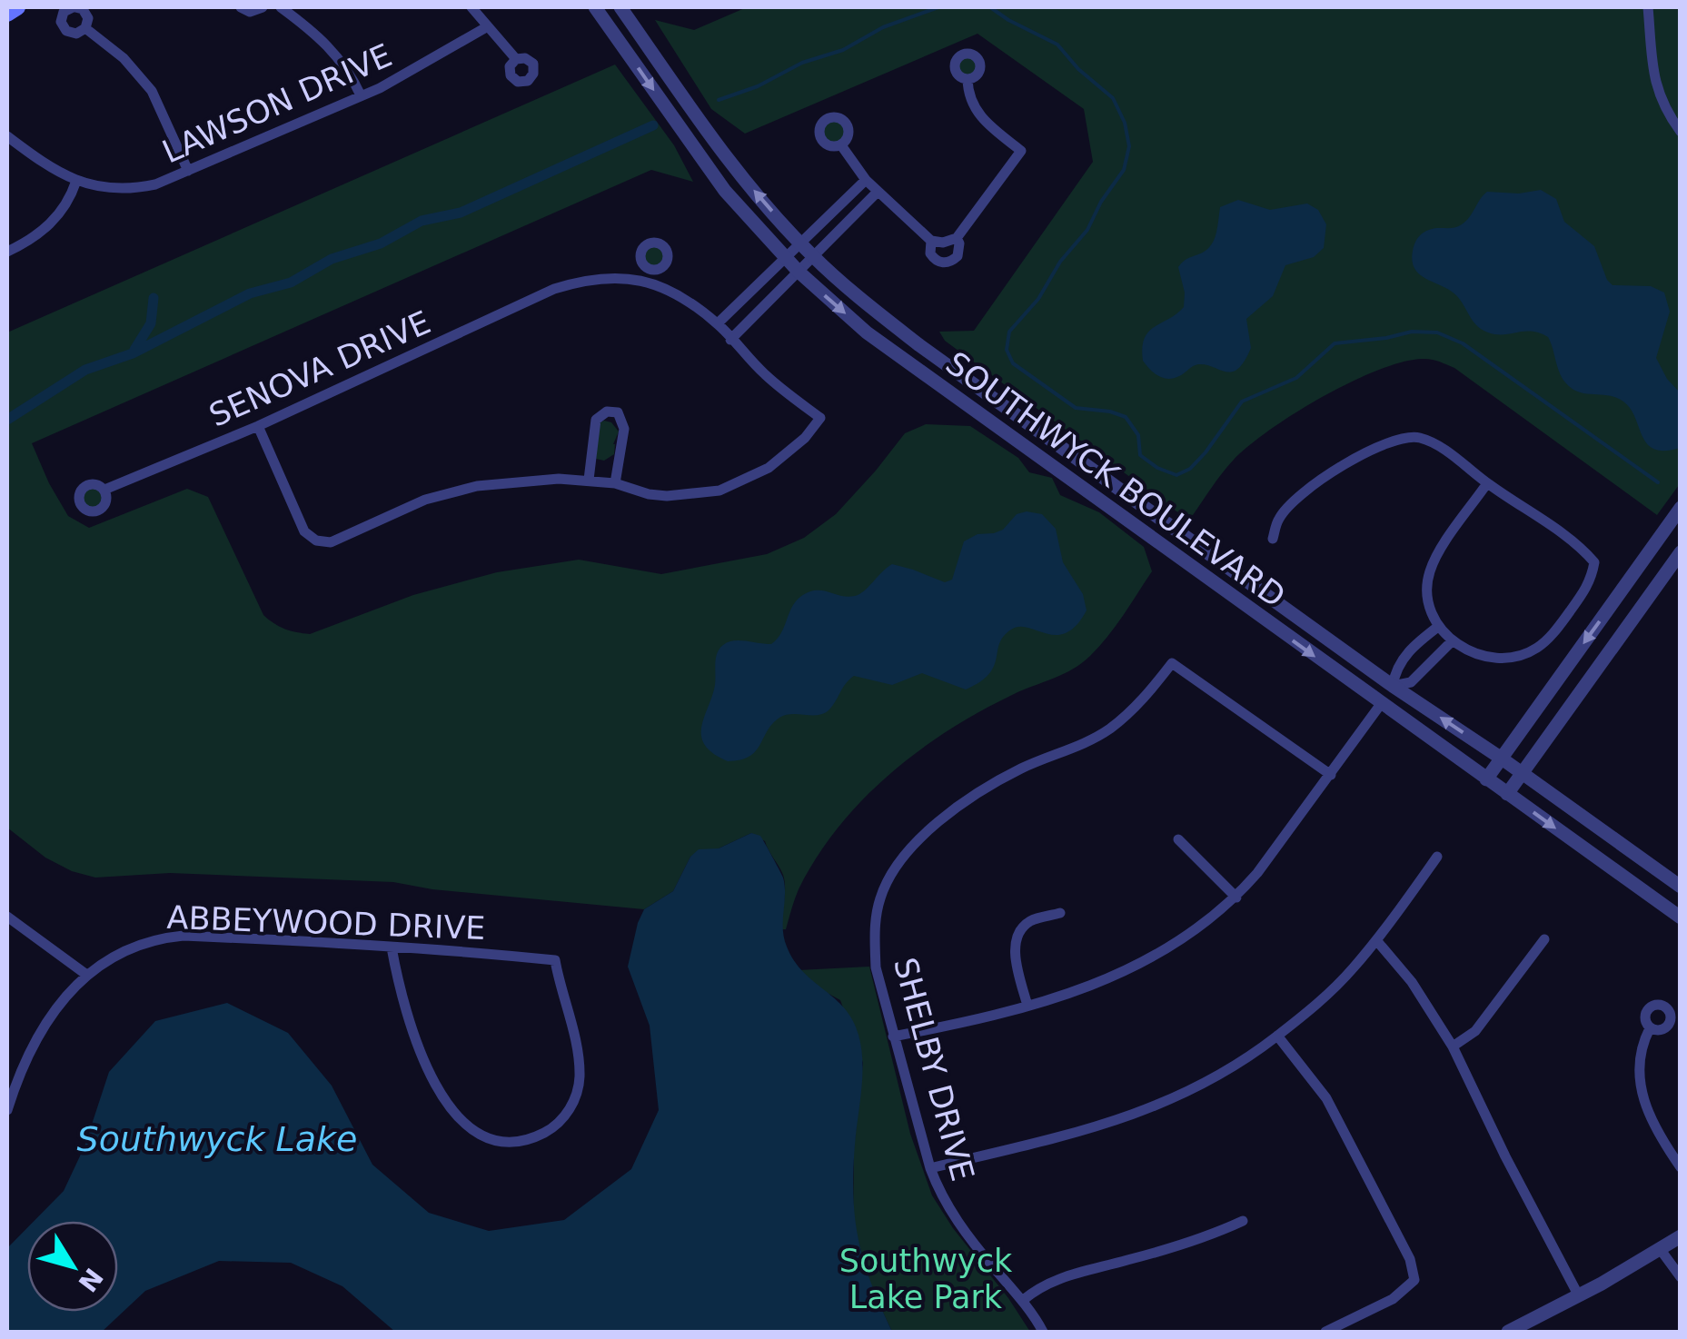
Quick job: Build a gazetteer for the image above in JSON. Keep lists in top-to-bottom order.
{
  "streets": {
    "street": [
      "LAWSON DRIVE",
      "SENOVA DRIVE",
      "SOUTHWYCK BOULEVARD",
      "ABBEYWOOD DRIVE",
      "SHELBY DRIVE"
    ]
  },
  "water": ["Southwyck Lake"],
  "parks": ["Southwyck Lake Park"],
  "north": "bottom right"
}
